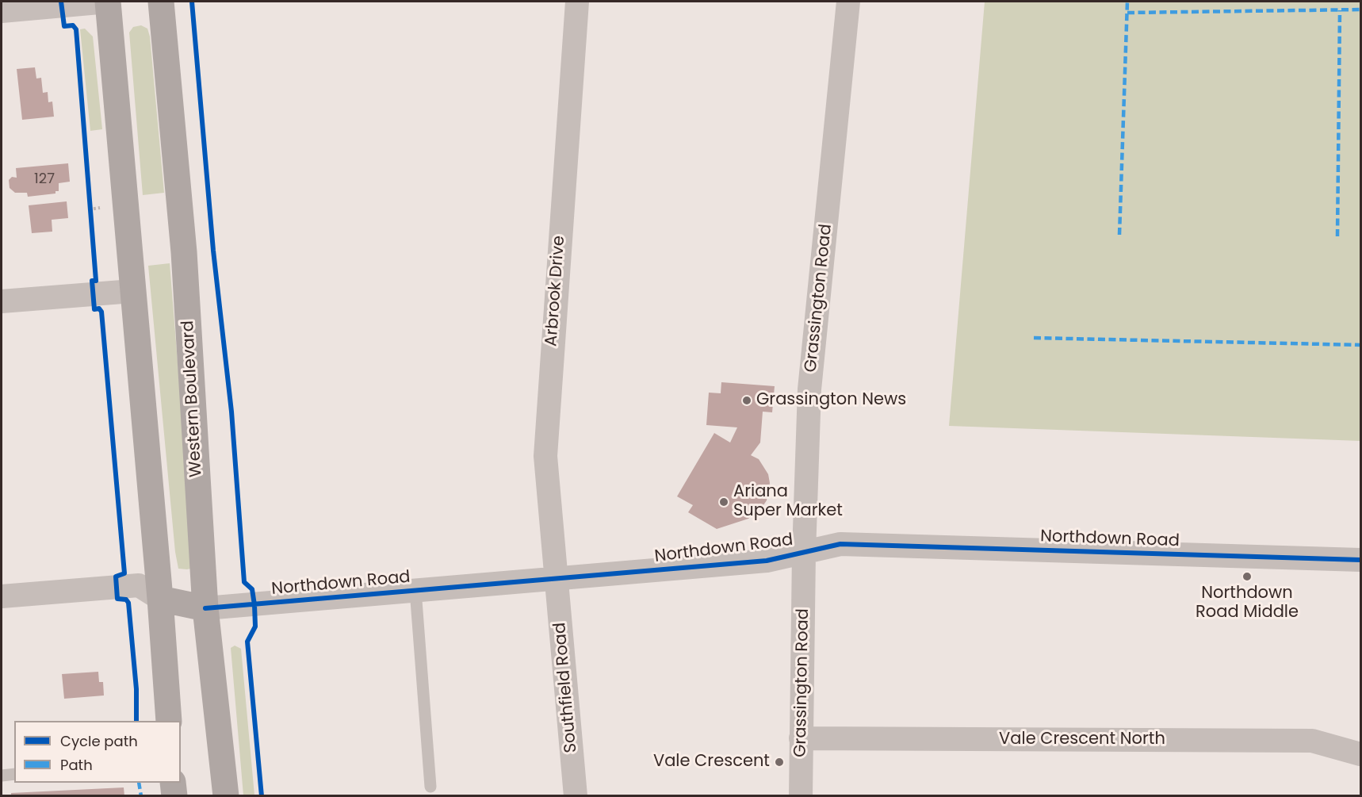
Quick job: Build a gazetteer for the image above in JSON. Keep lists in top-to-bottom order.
{
  "streets": {
    "highway": ["Western Boulevard"],
    "street": [
      "Arbrook Drive",
      "Grassington Road",
      "Northdown Road",
      "Southfield Road",
      "Vale Crescent North"
    ]
  },
  "crossings": [
    ["Arbrook Drive", "Northdown Road"],
    ["Arbrook Drive", "Southfield Road"],
    ["Grassington Road", "Northdown Road"],
    ["Grassington Road", "Vale Crescent North"],
    ["Western Boulevard", "Northdown Road"],
    ["Northdown Road", "Southfield Road"]
  ],
  "places": [
    "Grassington News",
    "Ariana Super Market",
    "Northdown Road Middle",
    "Vale Crescent"
  ],
  "house_numbers": ["127"],
  "legend": ["Cycle path", "Path"]
}
